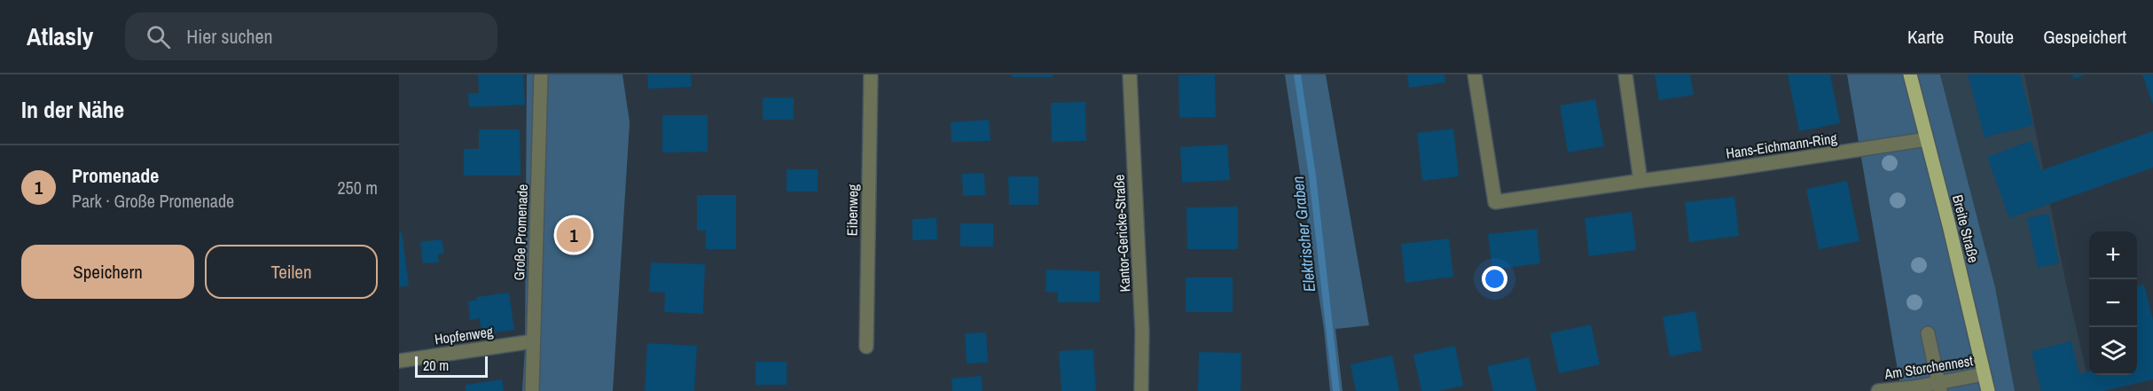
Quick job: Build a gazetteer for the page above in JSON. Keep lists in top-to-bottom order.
{
  "streets": {
    "main road": ["Breite Straße"],
    "street": [
      "Hans-Eichmann-Ring",
      "Eibenweg",
      "Große Promenade",
      "Kantor-Gericke-Straße",
      "Hopfenweg",
      "Am Storchennest"
    ]
  },
  "crossings": [
    ["Hans-Eichmann-Ring", "Breite Straße"],
    ["Breite Straße", "Am Storchennest"],
    ["Große Promenade", "Hopfenweg"]
  ],
  "water": ["Elektrischer Graben"],
  "scale_bar": "20 m",
  "page": {
    "header": "Atlasly",
    "search": "Hier suchen",
    "nav": ["Karte", "Route", "Gespeichert"],
    "heading": "In der Nähe",
    "list": [
      {
        "mark": "1",
        "name": "Promenade",
        "note": "Park · Große Promenade",
        "value": "250 m"
      }
    ],
    "pins": "1",
    "buttons": ["Speichern", "Teilen"],
    "map_buttons": ["+", "−"],
    "scale": "20 m"
  }
}
